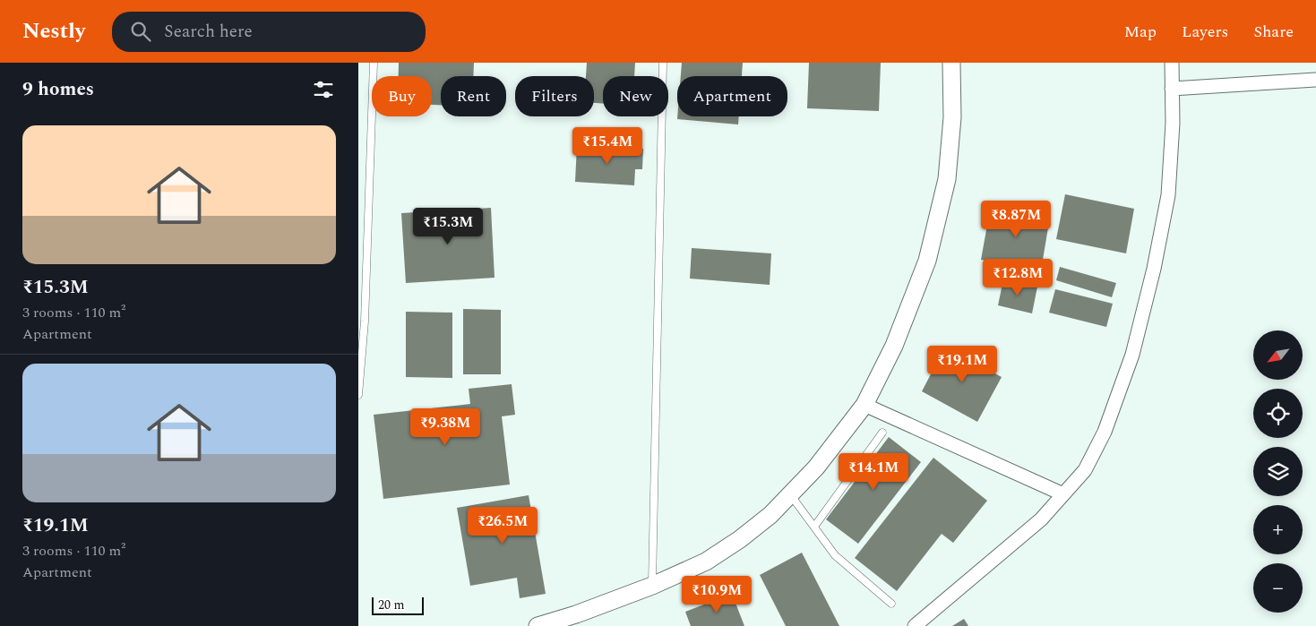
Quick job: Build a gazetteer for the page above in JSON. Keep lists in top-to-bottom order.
{
  "scale_bar": "20 m",
  "north": "bottom left",
  "page": {
    "header": "Nestly",
    "search": "Search here",
    "nav": ["Map", "Layers", "Share"],
    "heading": "9 homes",
    "chip": [
      "Buy",
      "Rent",
      "Filters",
      "New",
      "Apartment"
    ],
    "list": [
      {
        "name": "₹15.3M",
        "note": "3 rooms · 110 m² · Apartment"
      },
      {
        "name": "₹19.1M",
        "note": "3 rooms · 110 m² · Apartment"
      }
    ],
    "price": [
      "₹15.4M",
      "₹8.87M",
      "₹15.3M",
      "₹12.8M",
      "₹19.1M",
      "₹9.38M",
      "₹14.1M",
      "₹26.5M",
      "₹10.9M"
    ],
    "map_buttons": ["+", "−"],
    "scale": "20 m"
  }
}
